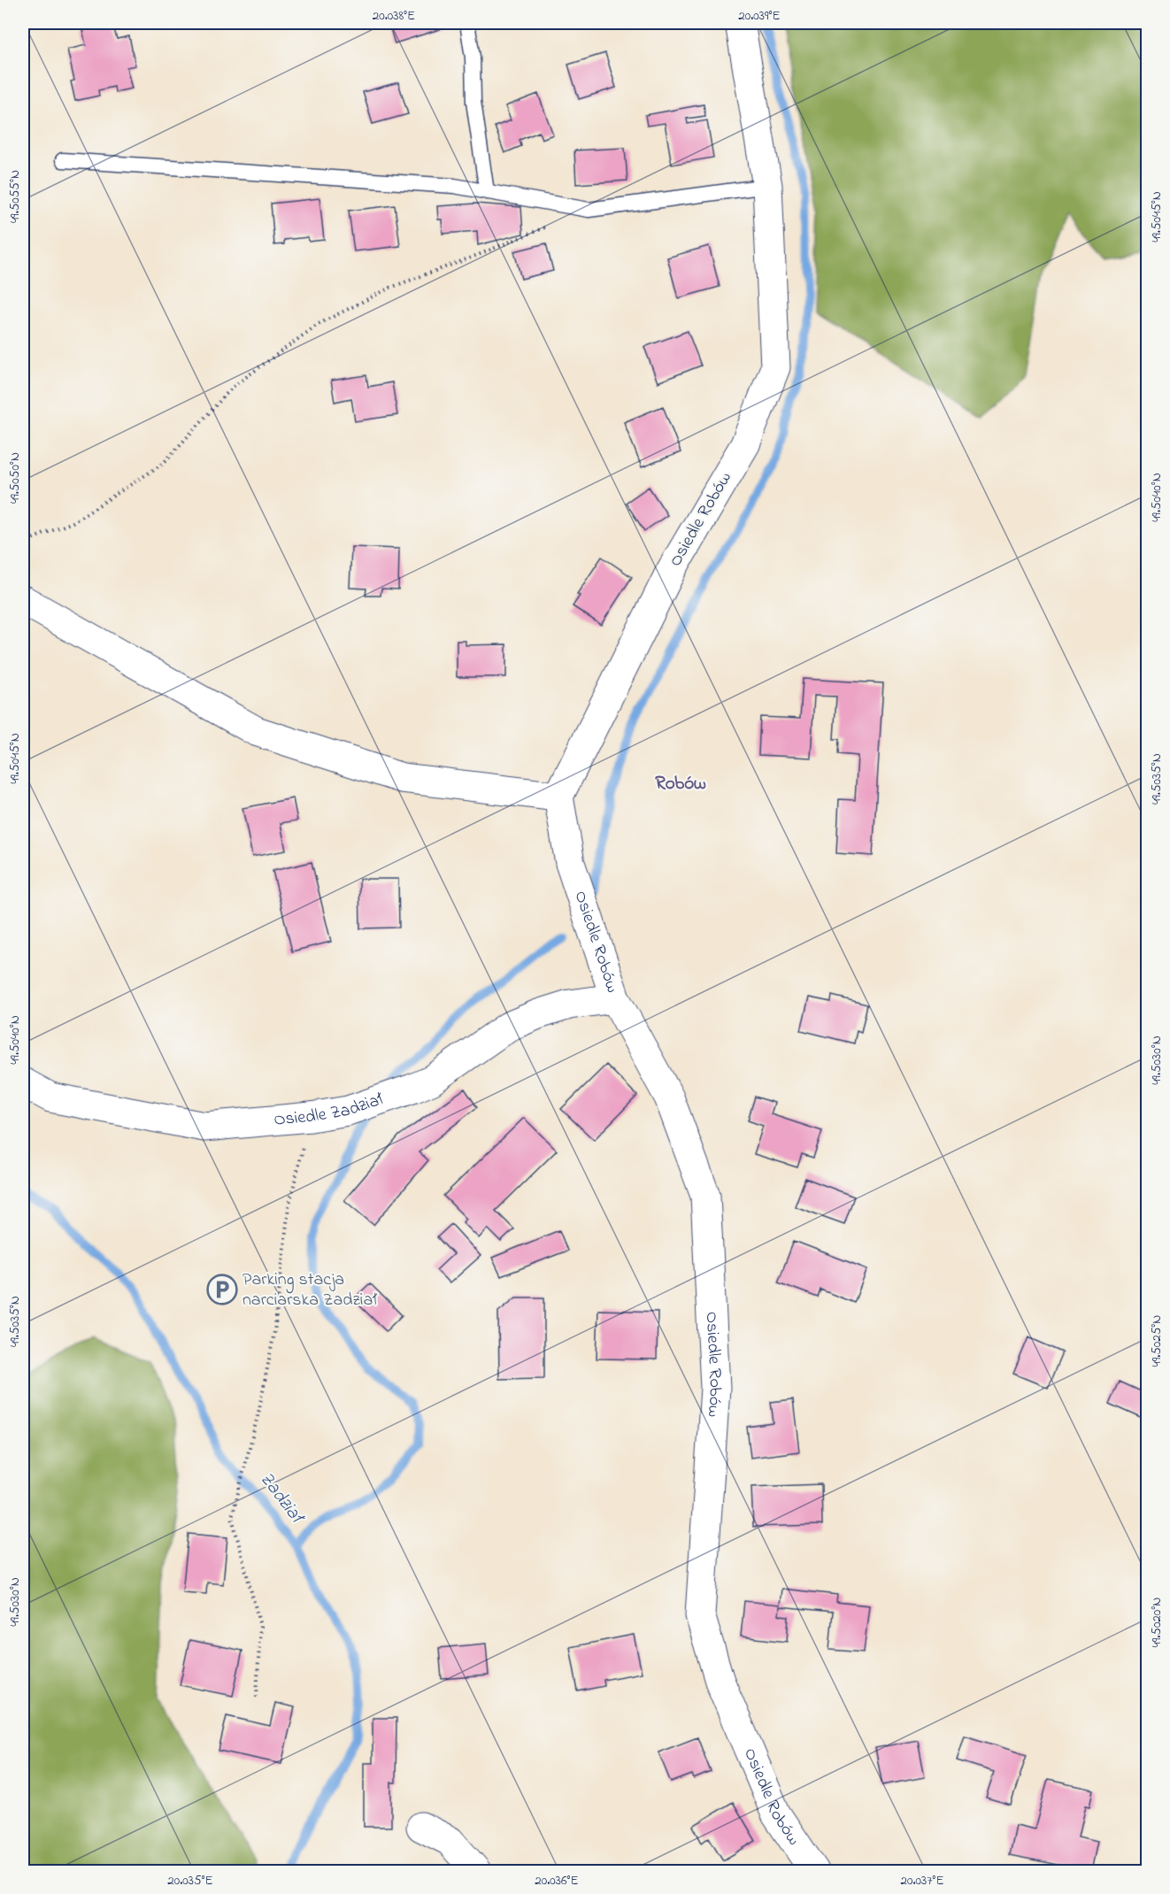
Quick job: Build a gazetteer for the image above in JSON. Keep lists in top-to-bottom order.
{
  "streets": {
    "street": ["Osiedle Robów", "Osiedle Zadział"]
  },
  "crossings": [
    ["Osiedle Robów", "Osiedle Zadział"]
  ],
  "districts": ["Robów"],
  "water": ["Zadział"],
  "places": {
    "parking": ["Parking stacja narciarska Zadział"]
  },
  "coordinates": [
    "20.038°E",
    "20.039°E",
    "49.5055°N",
    "49.5045°N",
    "49.5050°N",
    "49.5040°N",
    "49.5035°N",
    "49.5030°N",
    "49.5025°N",
    "49.5020°N",
    "20.035°E",
    "20.036°E",
    "20.037°E"
  ]
}
